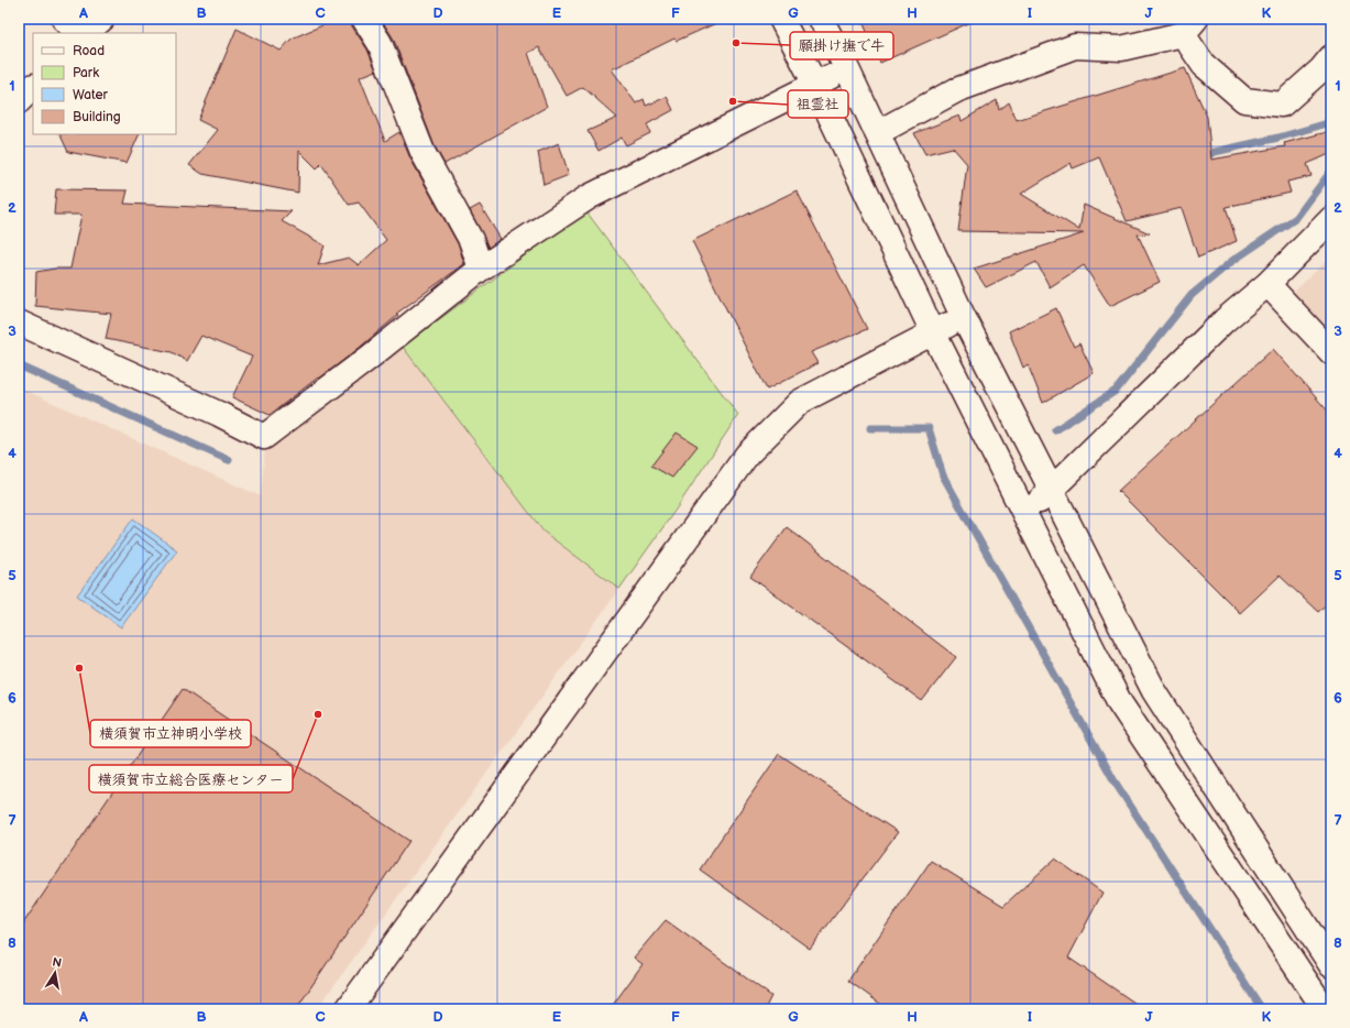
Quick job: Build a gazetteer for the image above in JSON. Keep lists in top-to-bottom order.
{
  "places": [
    "願掛け撫で牛",
    "祖霊社",
    "横須賀市立神明小学校",
    "横須賀市立総合医療センター"
  ],
  "legend": [
    "Road",
    "Park",
    "Water",
    "Building"
  ],
  "north": "top",
  "grid": {
    "columns": [
      "A",
      "B",
      "C",
      "D",
      "E",
      "F",
      "G",
      "H",
      "I",
      "J",
      "K"
    ],
    "rows": [
      "1",
      "2",
      "3",
      "4",
      "5",
      "6",
      "7",
      "8"
    ]
  }
}
